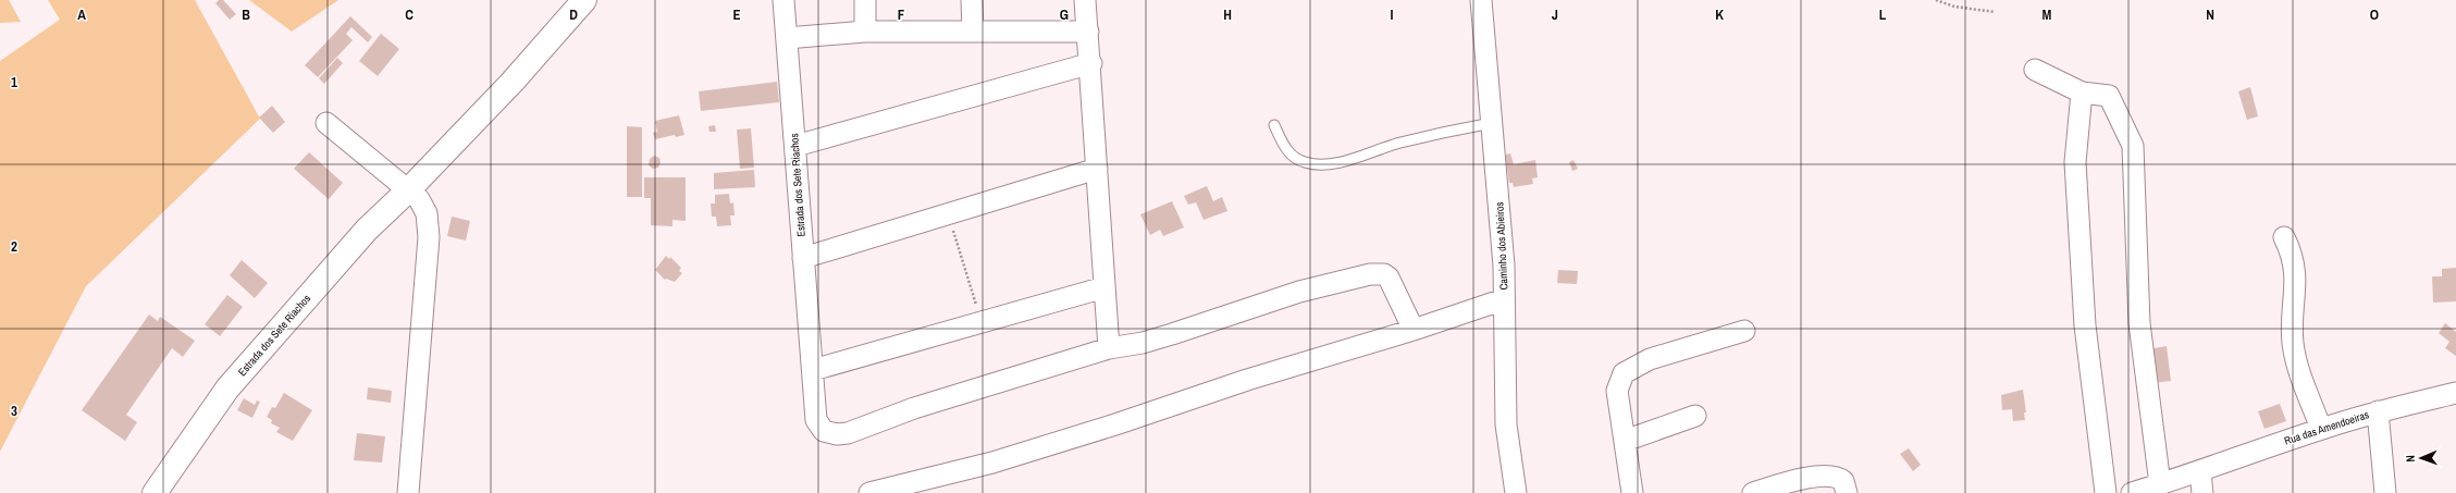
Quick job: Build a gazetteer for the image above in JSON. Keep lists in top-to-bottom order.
{
  "streets": {
    "street": ["Estrada dos Sete Riachos", "Caminho dos Abieiros", "Rua das Amendoeiras"]
  },
  "north": "left",
  "grid": {
    "columns": [
      "A",
      "B",
      "C",
      "D",
      "E",
      "F",
      "G",
      "H",
      "I",
      "J",
      "K",
      "L",
      "M",
      "N",
      "O"
    ],
    "rows": ["1", "2", "3"]
  }
}
